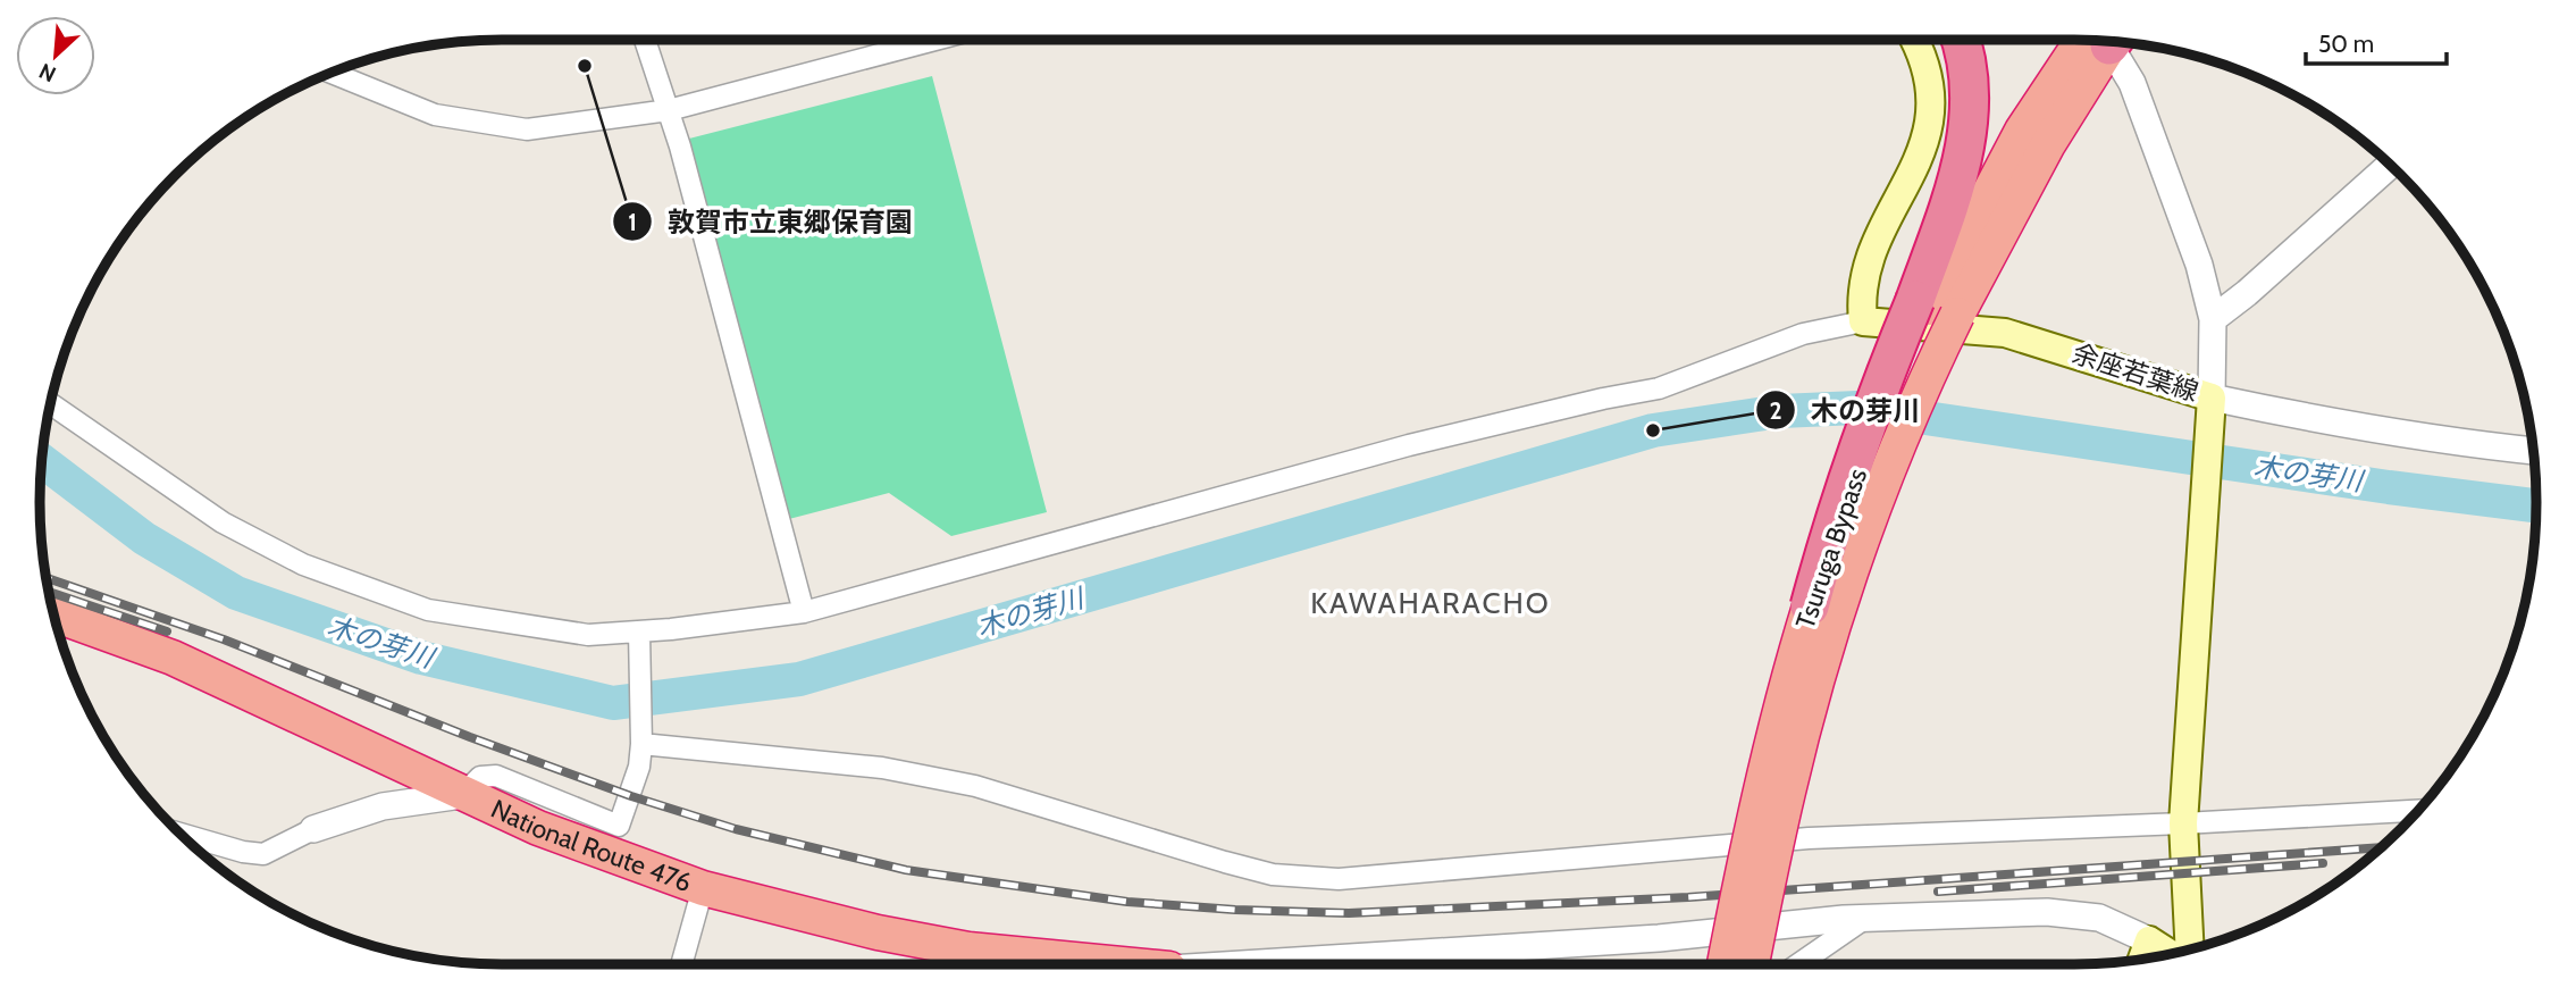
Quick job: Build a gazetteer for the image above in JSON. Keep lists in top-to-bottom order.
{
  "streets": {
    "highway": ["Tsuruga Bypass", "National Route 476"],
    "main road": ["余座若葉線"]
  },
  "districts": ["KAWAHARACHO"],
  "water": ["木の芽川"],
  "places": ["敦賀市立東郷保育園", "木の芽川"],
  "scale_bar": "50 m",
  "north": "bottom left"
}
